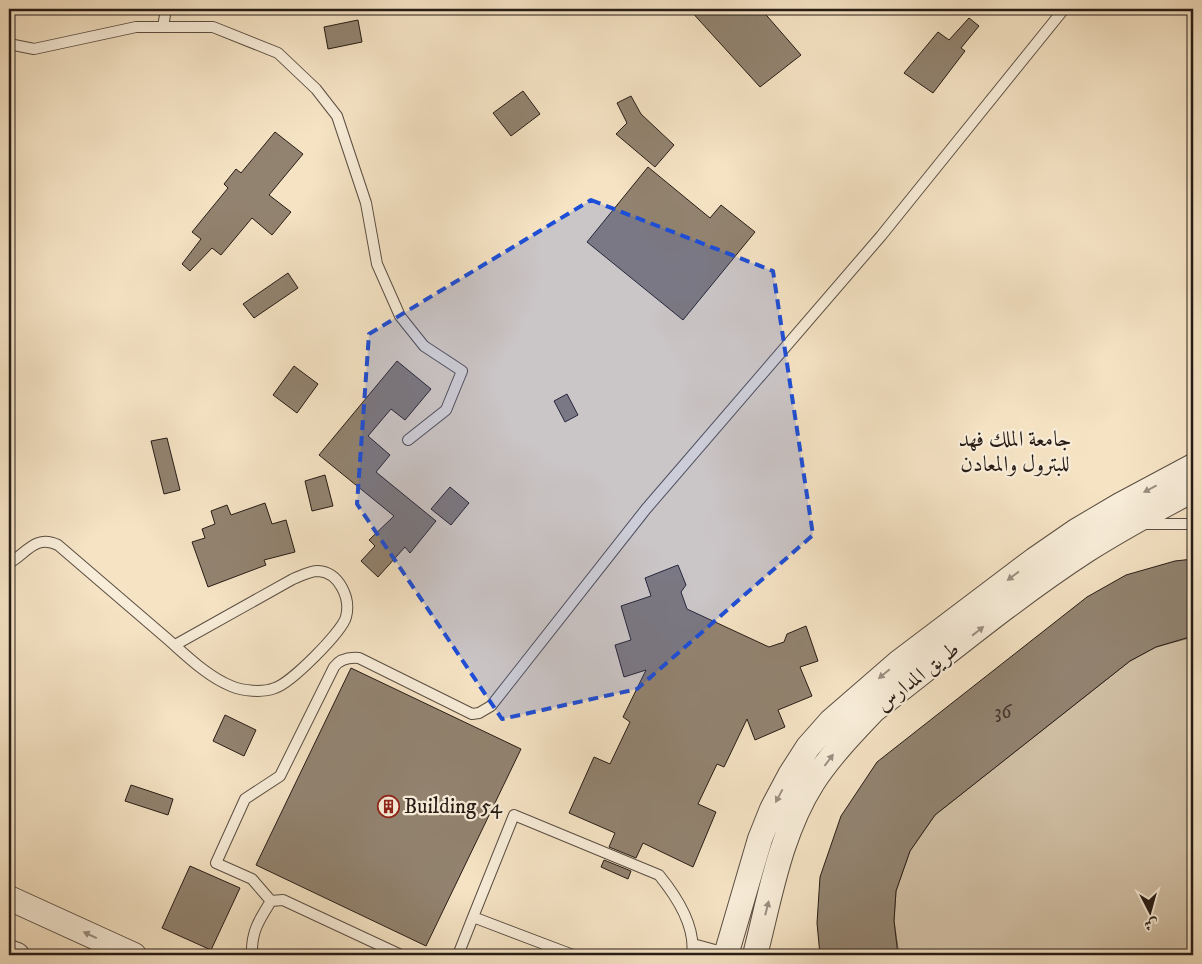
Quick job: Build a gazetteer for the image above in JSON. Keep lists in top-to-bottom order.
{
  "streets": {
    "street": ["طريق المدارس"]
  },
  "districts": ["جامعة الملك فهد للبترول والمعادن"],
  "places": {
    "building": ["Building 54"]
  },
  "house_numbers": ["36"],
  "north": "bottom"
}
